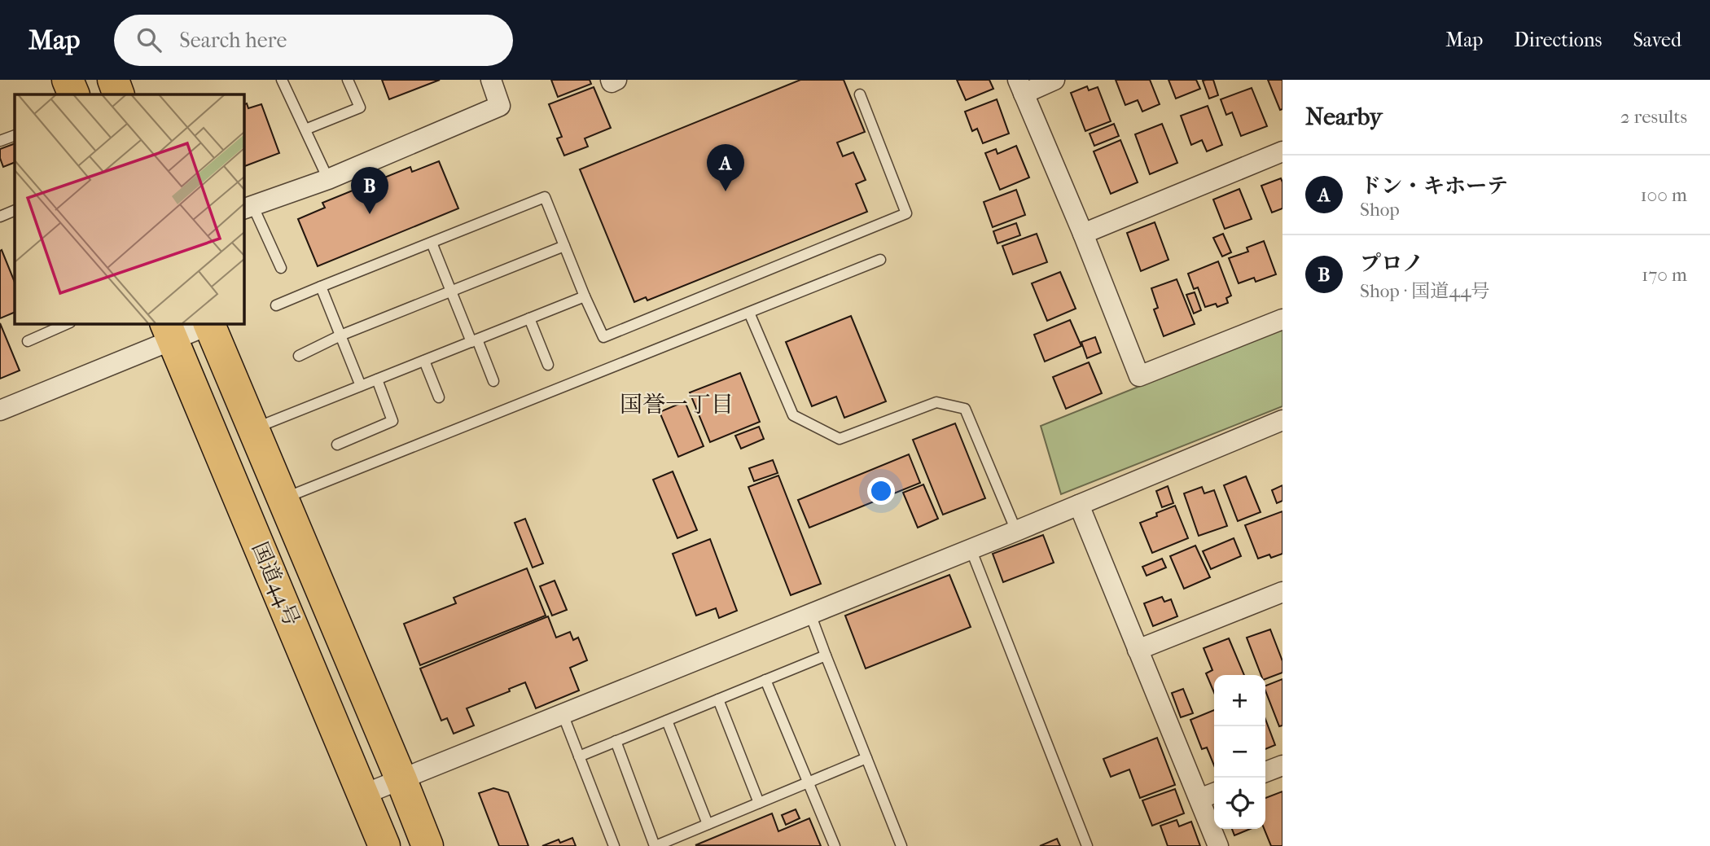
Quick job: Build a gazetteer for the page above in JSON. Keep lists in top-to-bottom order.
{
  "streets": {
    "highway": ["国道44号"]
  },
  "districts": ["国誉一丁目"],
  "page": {
    "header": "Map",
    "search": "Search here",
    "nav": ["Map", "Directions", "Saved"],
    "heading": ["Nearby", "2 results"],
    "pins": ["A", "B"],
    "list": [
      {
        "mark": "A",
        "name": "ドン・キホーテ",
        "note": "Shop",
        "value": "100 m"
      },
      {
        "mark": "B",
        "name": "プロノ",
        "note": "Shop · 国道44号",
        "value": "170 m"
      }
    ],
    "map_buttons": ["+", "−"]
  }
}
